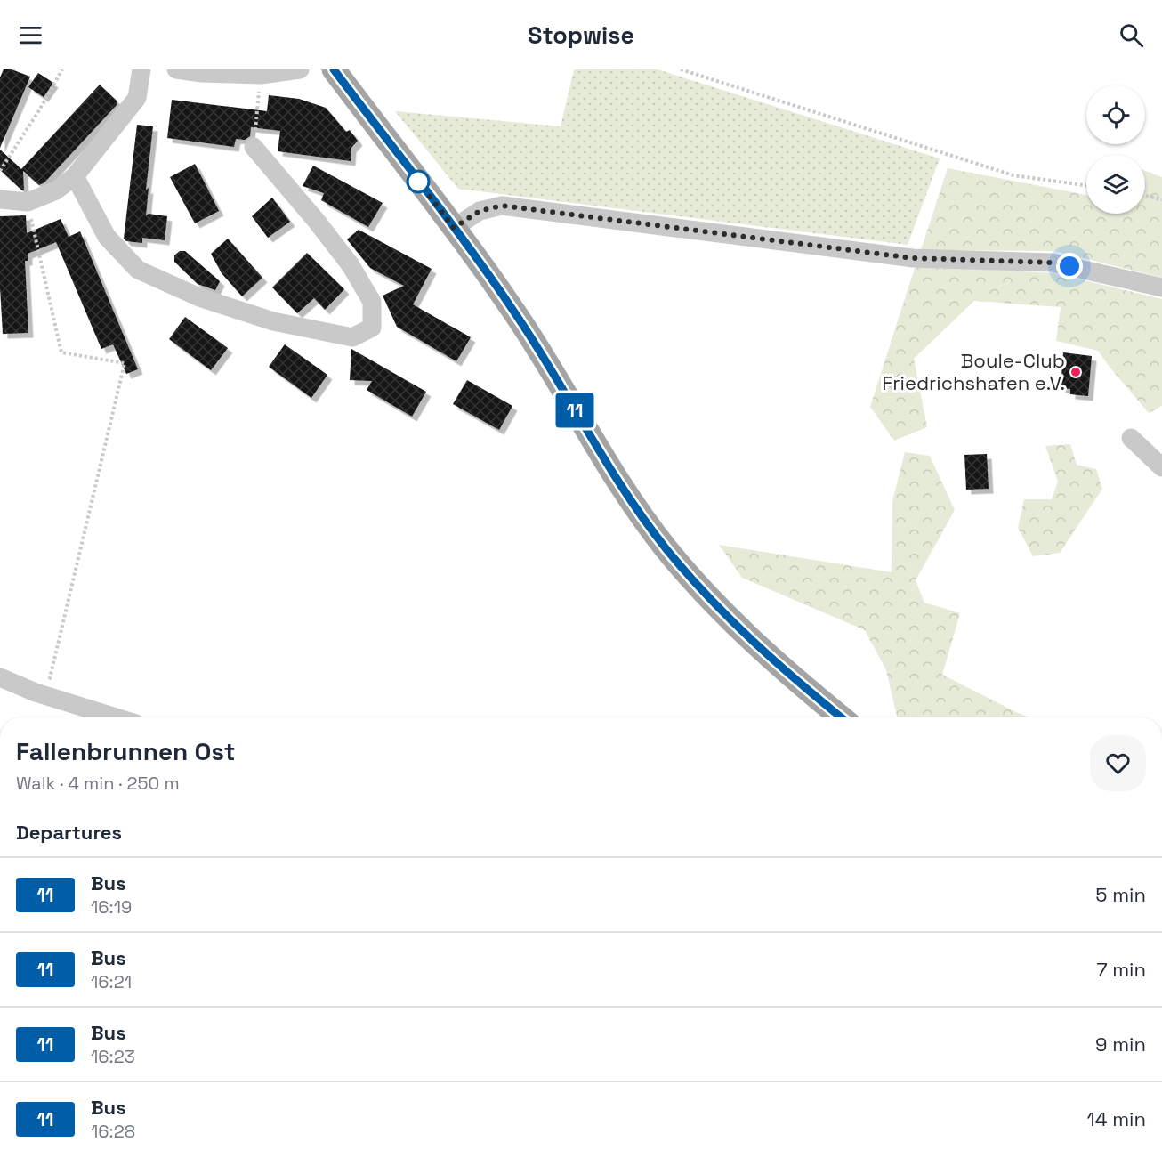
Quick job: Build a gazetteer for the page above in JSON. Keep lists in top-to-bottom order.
{
  "places": ["Boule-Club Friedrichshafen e.V."],
  "lines": ["bus line 11"],
  "page": {
    "header": "Stopwise",
    "on_map": "11",
    "heading": [
      ["Fallenbrunnen Ost", "Walk · 4 min · 250 m"],
      "Departures"
    ],
    "list": [
      {
        "mark": "11",
        "name": "Bus",
        "note": "16:19",
        "value": "5 min"
      },
      {
        "mark": "11",
        "name": "Bus",
        "note": "16:21",
        "value": "7 min"
      },
      {
        "mark": "11",
        "name": "Bus",
        "note": "16:23",
        "value": "9 min"
      },
      {
        "mark": "11",
        "name": "Bus",
        "note": "16:28",
        "value": "14 min"
      }
    ]
  }
}
